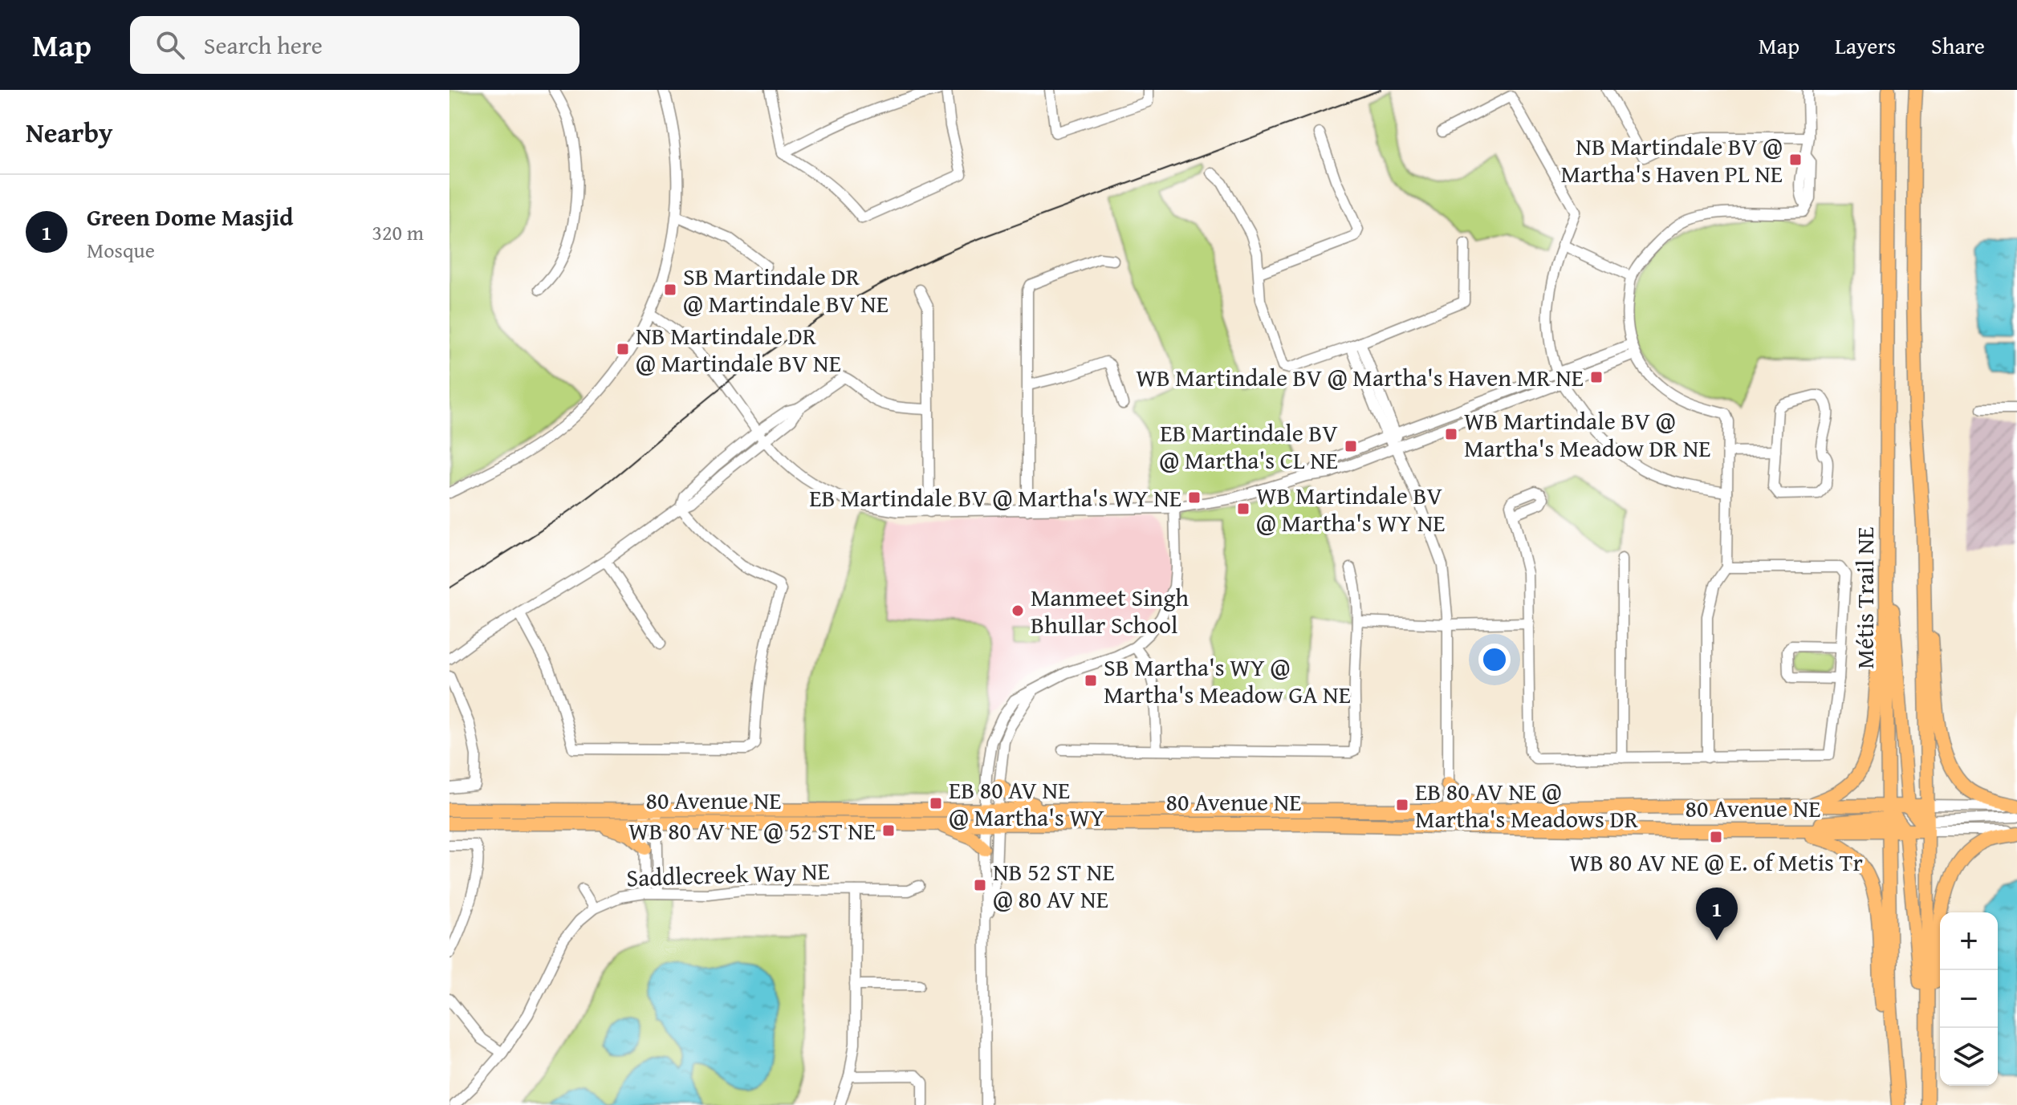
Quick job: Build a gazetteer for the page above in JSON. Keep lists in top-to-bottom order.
{
  "streets": {
    "main road": ["Métis Trail NE", "80 Avenue NE"],
    "street": ["Saddlecreek Way NE"]
  },
  "crossings": [
    ["Métis Trail NE", "80 Avenue NE"]
  ],
  "places": {
    "transit": [
      "NB Martindale BV @ Martha's Haven PL NE",
      "SB Martindale DR @ Martindale BV NE",
      "NB Martindale DR @ Martindale BV NE",
      "WB Martindale BV @ Martha's Haven MR NE",
      "WB Martindale BV @ Martha's Meadow DR NE",
      "EB Martindale BV @ Martha's CL NE",
      "EB Martindale BV @ Martha's WY NE",
      "WB Martindale BV @ Martha's WY NE",
      "SB Martha's WY @ Martha's Meadow GA NE",
      "EB 80 AV NE @ Martha's WY",
      "EB 80 AV NE @ Martha's Meadows DR",
      "WB 80 AV NE @ 52 ST NE",
      "WB 80 AV NE @ E. of Metis Tr",
      "NB 52 ST NE @ 80 AV NE"
    ],
    "other": ["Manmeet Singh Bhullar School"]
  },
  "page": {
    "header": "Map",
    "search": "Search here",
    "nav": ["Map", "Layers", "Share"],
    "heading": "Nearby",
    "list": [
      {
        "mark": "1",
        "name": "Green Dome Masjid",
        "note": "Mosque",
        "value": "320 m"
      }
    ],
    "pins": "1",
    "map_buttons": ["+", "−"]
  }
}
